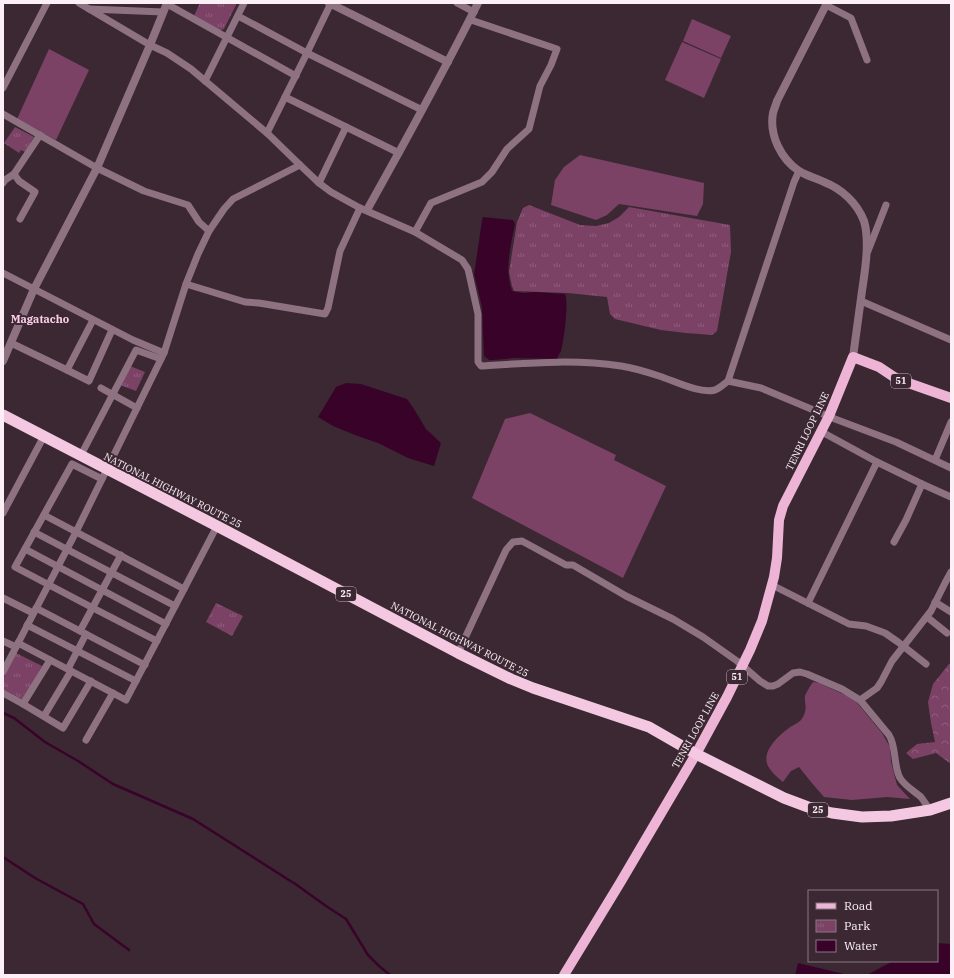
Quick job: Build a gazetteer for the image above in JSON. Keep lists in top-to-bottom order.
{
  "streets": {
    "highway": ["NATIONAL HIGHWAY ROUTE 25", "25"],
    "main road": ["51", "TENRI LOOP LINE"]
  },
  "crossings": [
    ["51", "TENRI LOOP LINE"],
    ["TENRI LOOP LINE", "NATIONAL HIGHWAY ROUTE 25"]
  ],
  "districts": ["Magatacho"],
  "legend": ["Road", "Park", "Water"]
}
